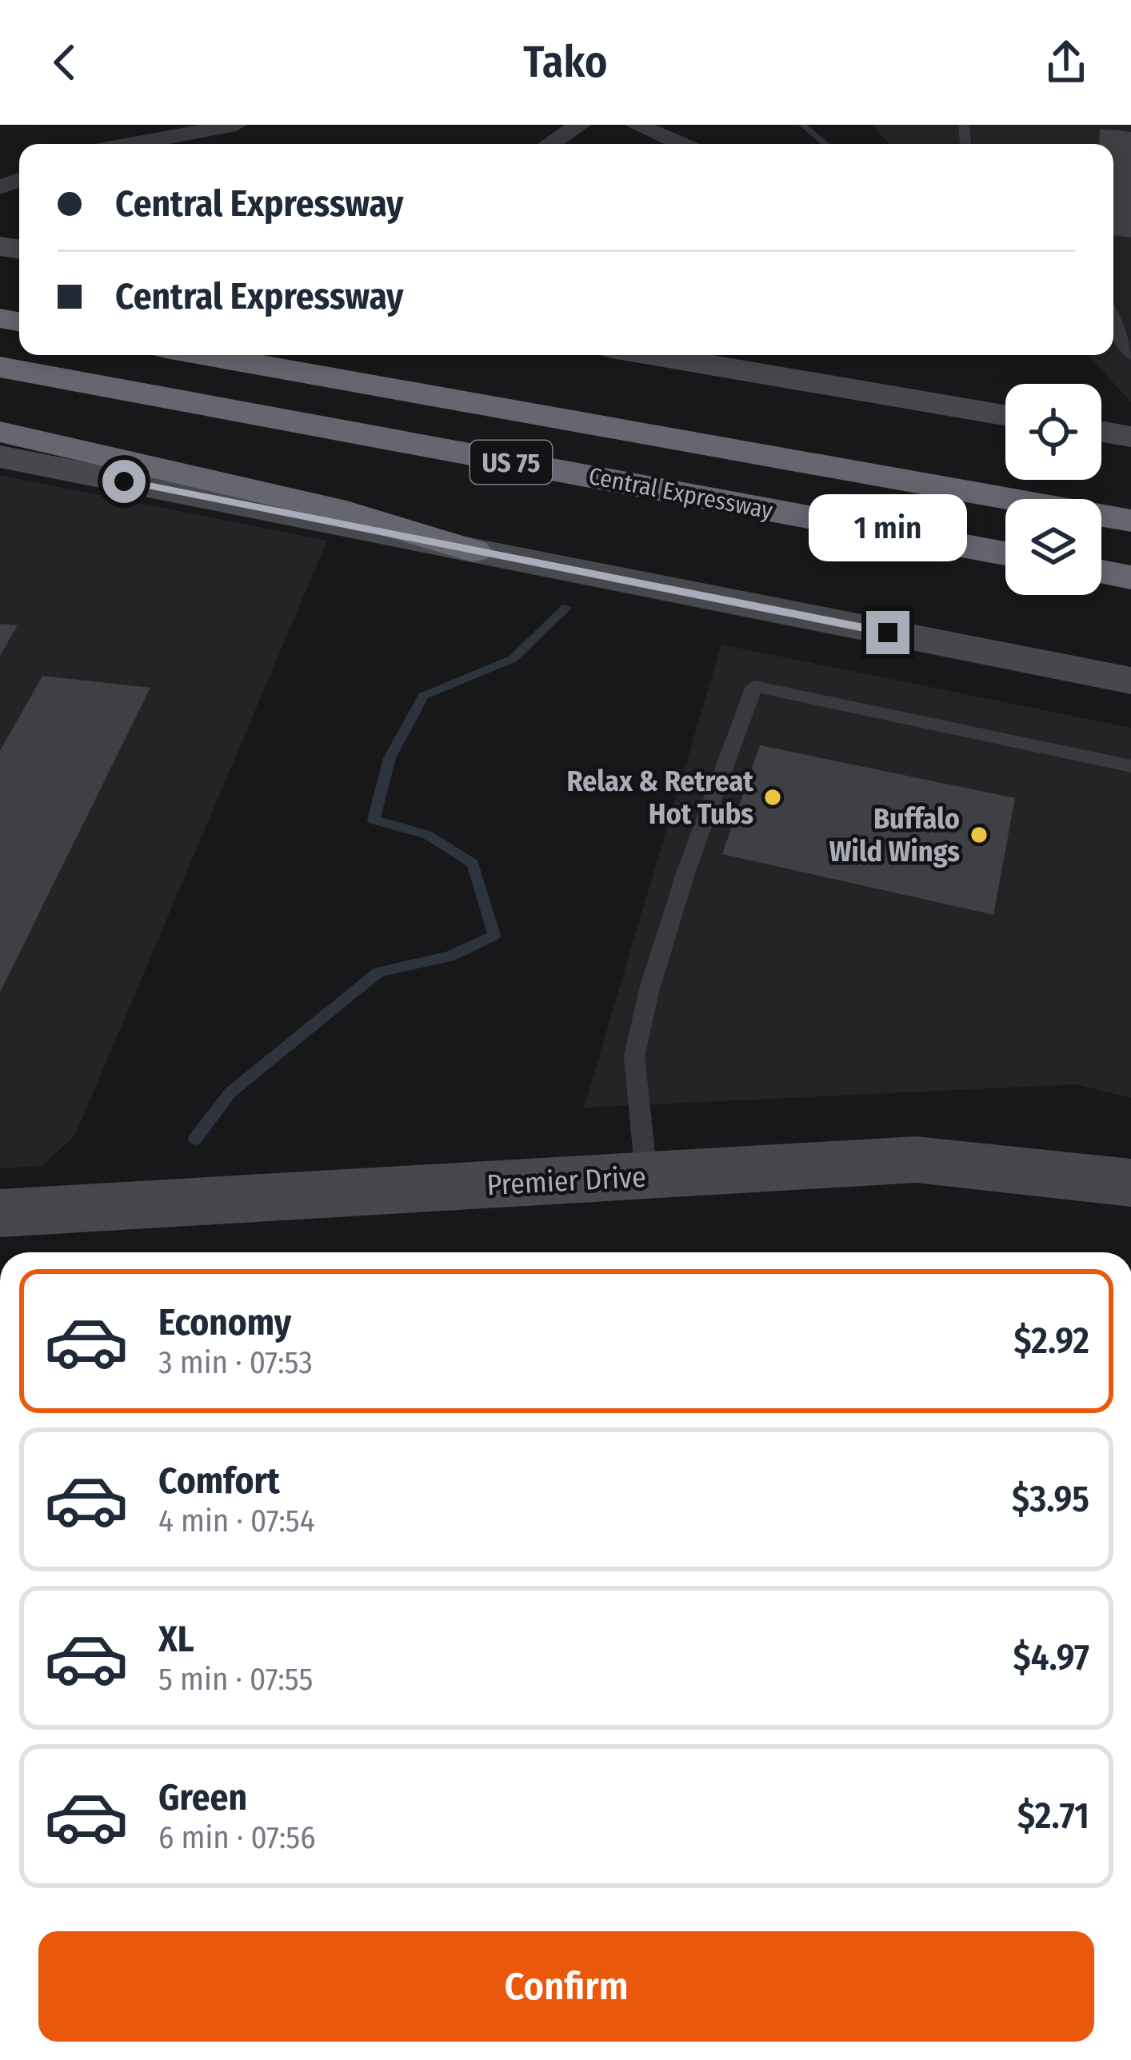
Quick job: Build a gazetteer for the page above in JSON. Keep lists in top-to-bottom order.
{
  "streets": {
    "highway": ["US 75", "Central Expressway"],
    "main road": ["Premier Drive"]
  },
  "places": ["Relax & Retreat Hot Tubs", "Buffalo Wild Wings"],
  "page": {
    "header": "Tako",
    "banner": ["Central Expressway", "Central Expressway"],
    "bubble": "1 min",
    "list": [
      {
        "name": "Economy",
        "note": "3 min · 07:53",
        "value": "$2.92"
      },
      {
        "name": "Comfort",
        "note": "4 min · 07:54",
        "value": "$3.95"
      },
      {
        "name": "XL",
        "note": "5 min · 07:55",
        "value": "$4.97"
      },
      {
        "name": "Green",
        "note": "6 min · 07:56",
        "value": "$2.71"
      }
    ],
    "buttons": "Confirm"
  }
}
